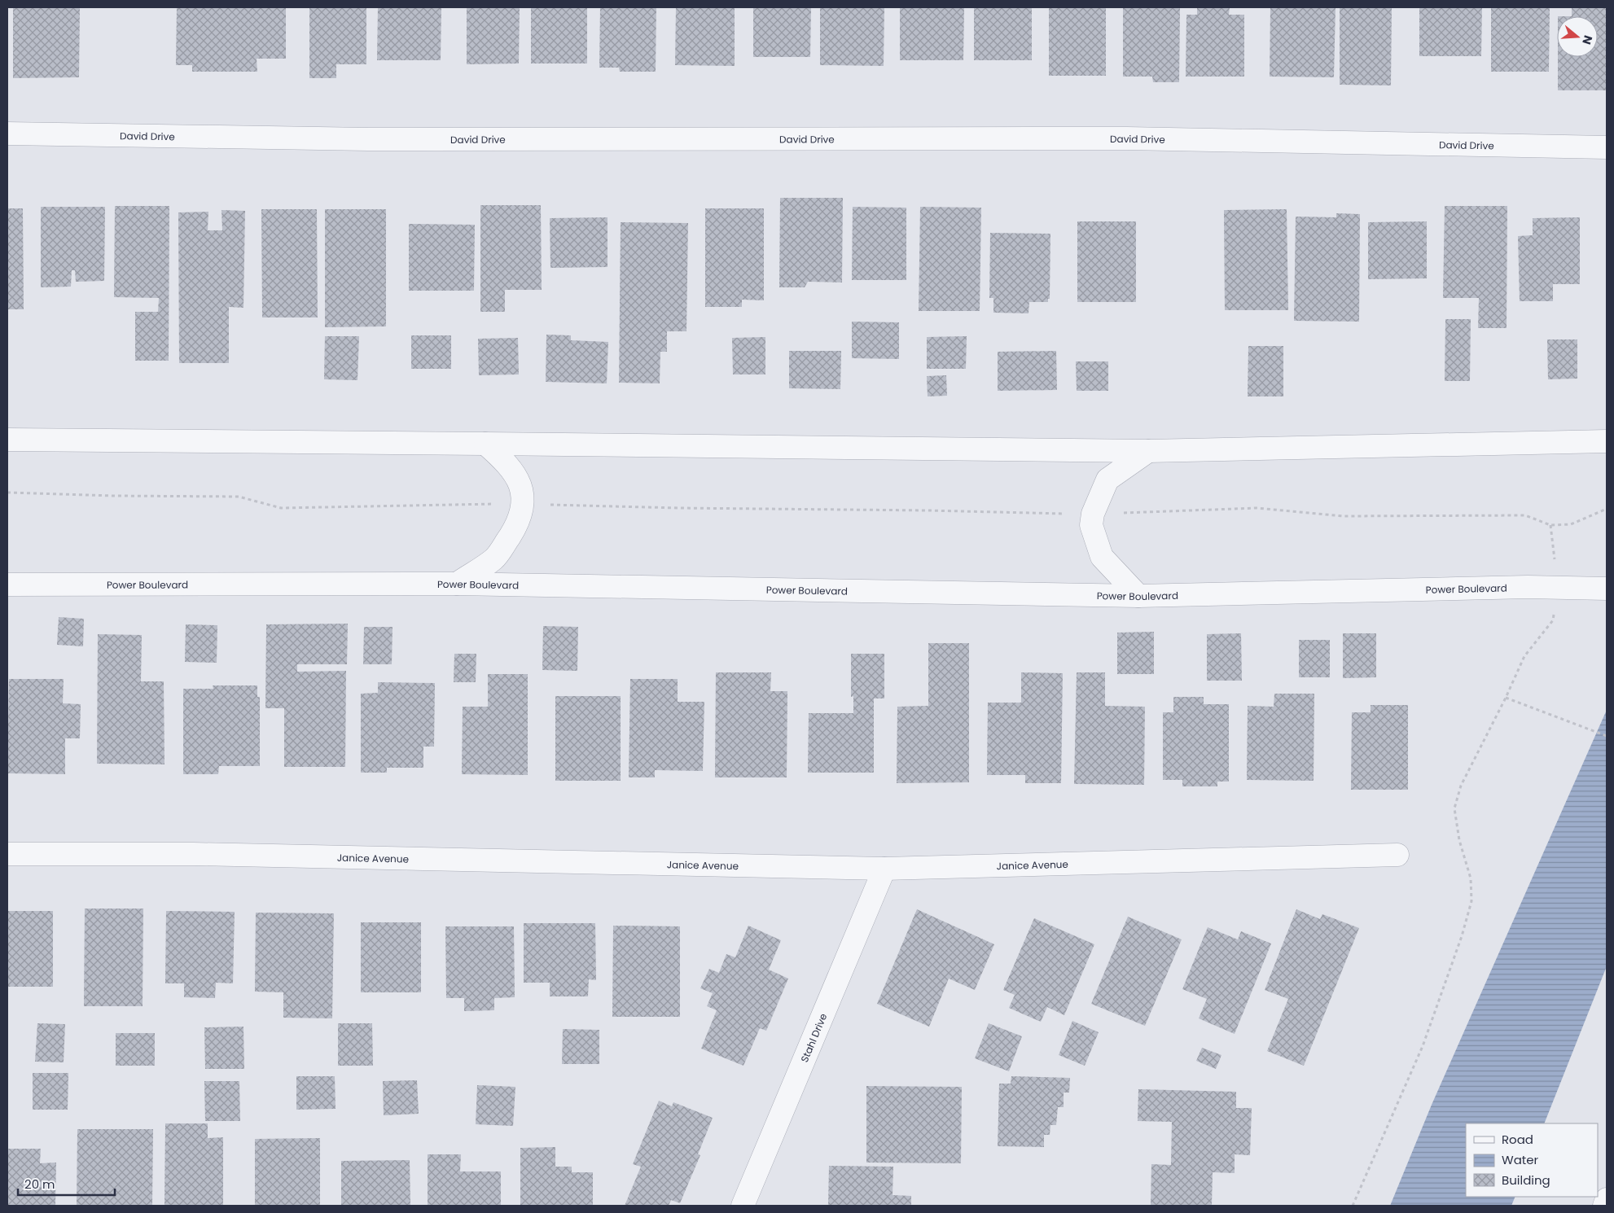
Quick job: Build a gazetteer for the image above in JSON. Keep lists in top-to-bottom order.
{
  "streets": {
    "street": [
      "David Drive",
      "Power Boulevard",
      "Janice Avenue",
      "Stahl Drive"
    ]
  },
  "crossings": [
    ["Janice Avenue", "Stahl Drive"]
  ],
  "legend": ["Road", "Water", "Building"],
  "scale_bar": "20 m",
  "north": "right"
}
